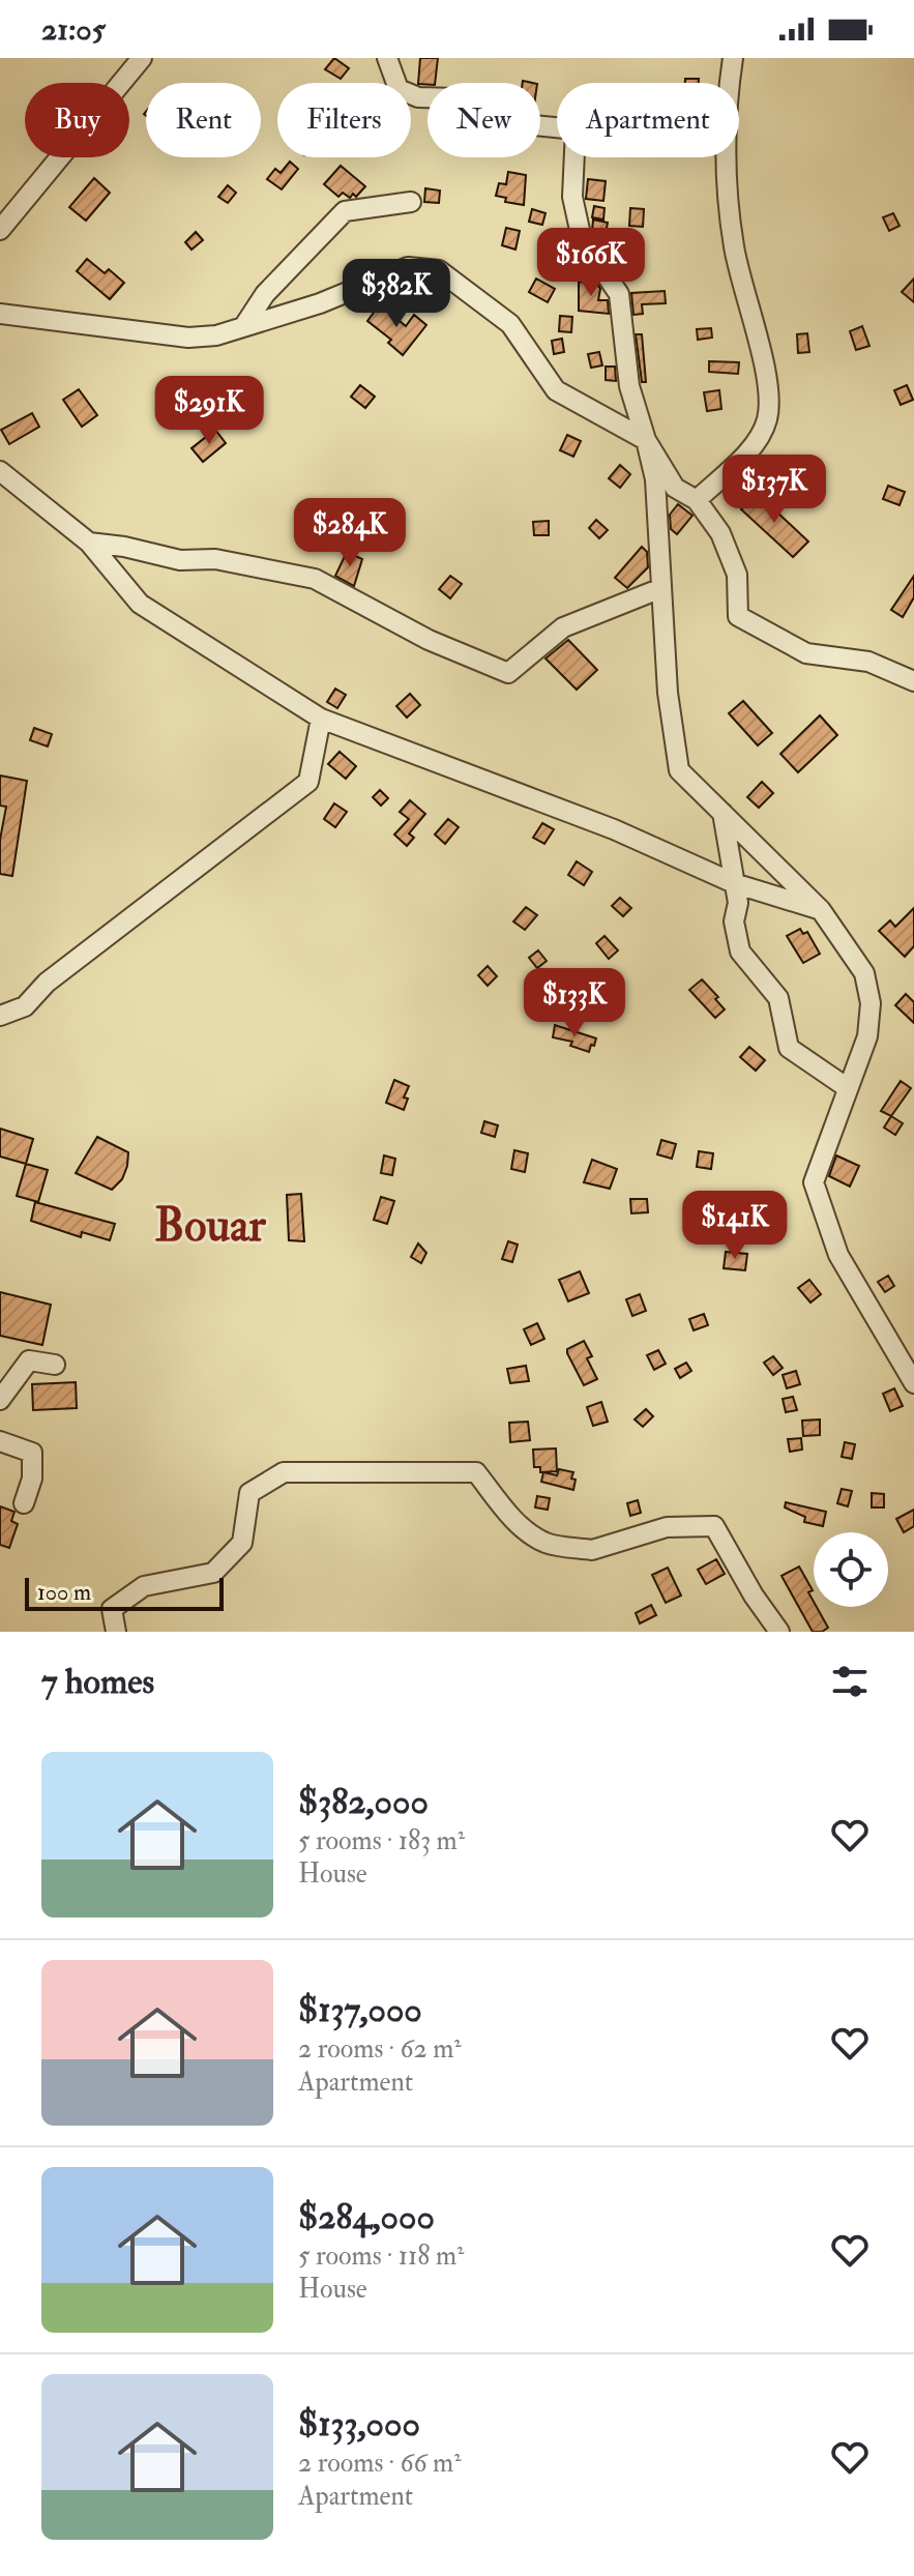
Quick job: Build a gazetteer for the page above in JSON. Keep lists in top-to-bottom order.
{
  "districts": ["Bouar"],
  "scale_bar": "100 m",
  "page": {
    "status": "21:05",
    "chip": [
      "Buy",
      "Rent",
      "Filters",
      "New",
      "Apartment"
    ],
    "price": [
      "$166K",
      "$382K",
      "$291K",
      "$137K",
      "$284K",
      "$133K",
      "$141K"
    ],
    "scale": "100 m",
    "heading": "7 homes",
    "list": [
      {
        "name": "$382,000",
        "note": "5 rooms · 183 m² · House"
      },
      {
        "name": "$137,000",
        "note": "2 rooms · 62 m² · Apartment"
      },
      {
        "name": "$284,000",
        "note": "5 rooms · 118 m² · House"
      },
      {
        "name": "$133,000",
        "note": "2 rooms · 66 m² · Apartment"
      }
    ]
  }
}
